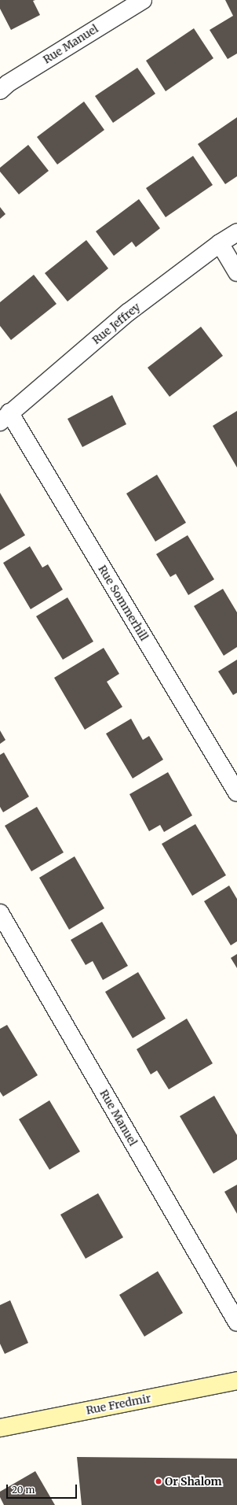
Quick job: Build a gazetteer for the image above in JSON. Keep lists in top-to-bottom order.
{
  "streets": {
    "street": [
      "Rue Manuel",
      "Rue Jeffrey",
      "Rue Sommerhill",
      "Rue Fredmir"
    ]
  },
  "crossings": [
    ["Rue Jeffrey", "Rue Sommerhill"]
  ],
  "places": ["Or Shalom"],
  "scale_bar": "20 m"
}
